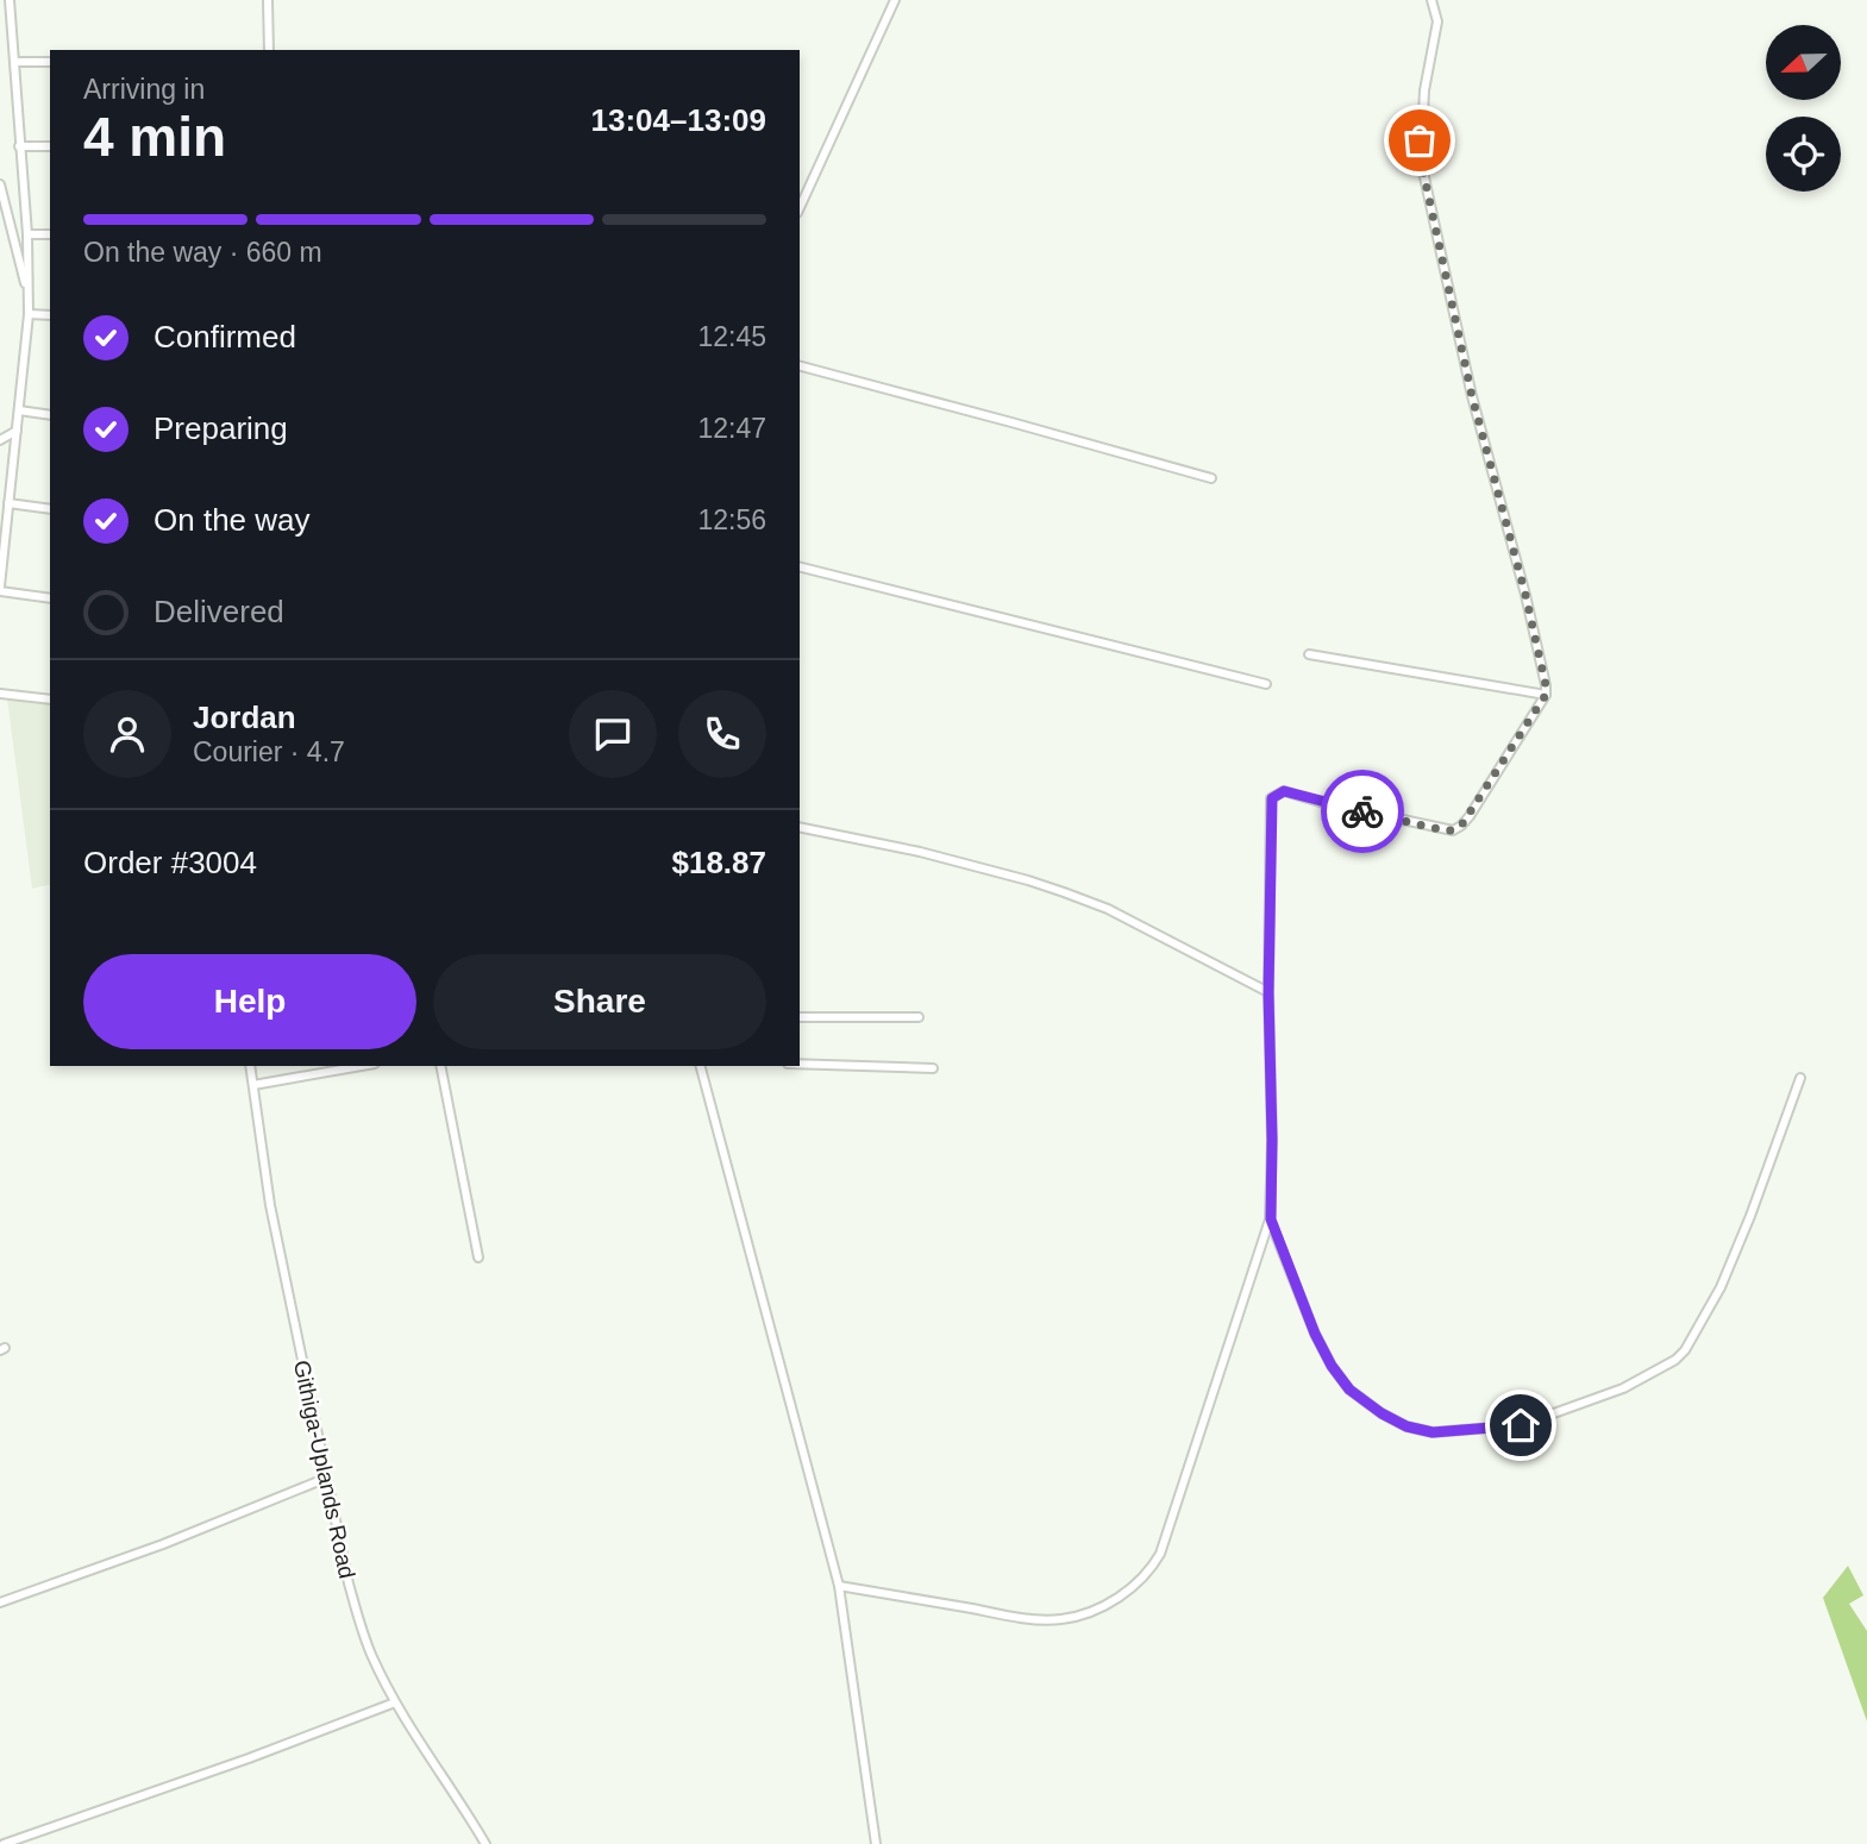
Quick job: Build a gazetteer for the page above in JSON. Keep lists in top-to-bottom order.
{
  "streets": {
    "street": ["Githiga-Uplands Road"]
  },
  "north": "left",
  "page": {
    "heading": ["4 min", "Arriving in", "13:04–13:09"],
    "panel": [
      "Jordan",
      "Courier · 4.7",
      "Order #3004",
      "$18.87"
    ],
    "bar": "On the way · 660 m",
    "list": [
      ["Confirmed", "12:45"],
      ["Preparing", "12:47"],
      ["On the way", "12:56"],
      "Delivered"
    ],
    "buttons": ["Help", "Share"]
  }
}
